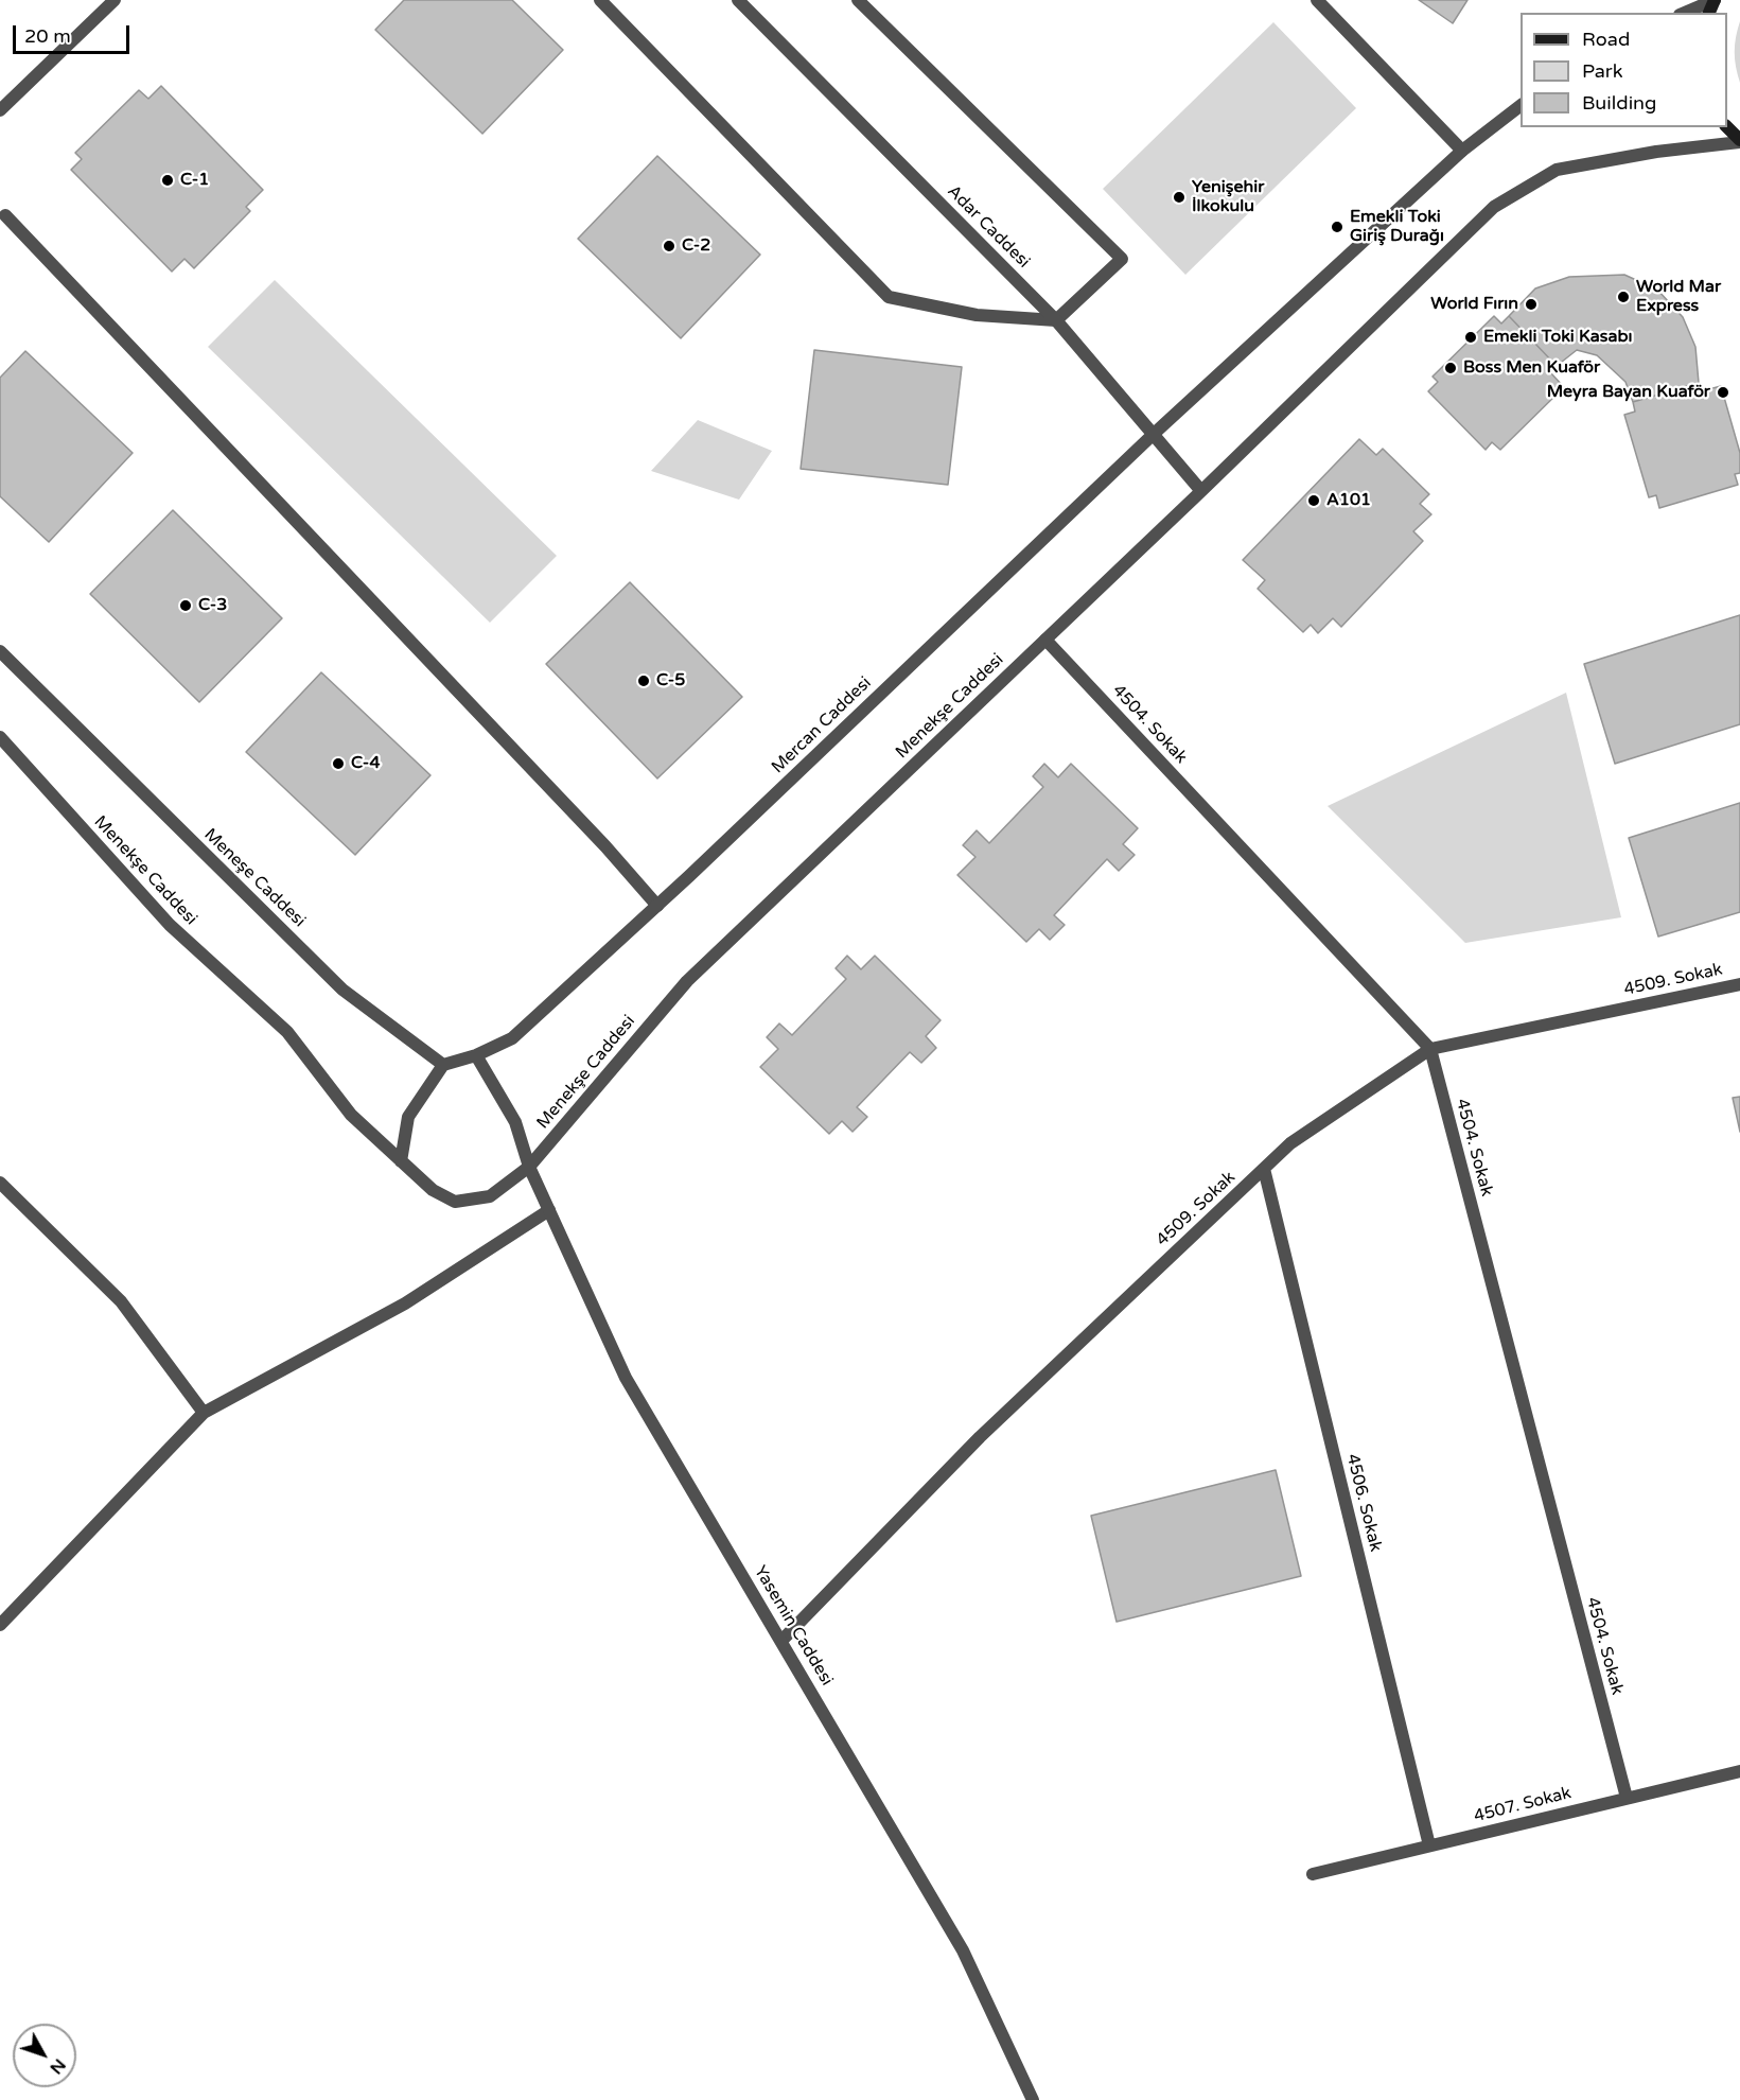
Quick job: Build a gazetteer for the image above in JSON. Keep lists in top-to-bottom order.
{
  "streets": {
    "street": [
      "Adar Caddesi",
      "Menekşe Caddesi",
      "4504. Sokak",
      "Mercan Caddesi",
      "Meneşe Caddesi",
      "4509. Sokak",
      "4506. Sokak",
      "Yasemin Caddesi",
      "4507. Sokak"
    ]
  },
  "crossings": [
    ["Adar Caddesi", "Menekşe Caddesi"],
    ["Adar Caddesi", "Mercan Caddesi"],
    ["Menekşe Caddesi", "4504. Sokak"],
    ["Menekşe Caddesi", "Mercan Caddesi"],
    ["Menekşe Caddesi", "Meneşe Caddesi"],
    ["Menekşe Caddesi", "Yasemin Caddesi"],
    ["4504. Sokak", "4509. Sokak"],
    ["4504. Sokak", "4507. Sokak"],
    ["Mercan Caddesi", "Meneşe Caddesi"],
    ["Mercan Caddesi", "Yasemin Caddesi"],
    ["Meneşe Caddesi", "Yasemin Caddesi"],
    ["4509. Sokak", "4506. Sokak"],
    ["4509. Sokak", "Yasemin Caddesi"],
    ["4506. Sokak", "4507. Sokak"]
  ],
  "places": [
    "C-1",
    "Yenişehir İlkokulu",
    "Emekli Toki Giriş Durağı",
    "C-2",
    "World Mar Express",
    "World Fırın",
    "Emekli Toki Kasabı",
    "Boss Men Kuaför",
    "Meyra Bayan Kuaför",
    "A101",
    "C-3",
    "C-5",
    "C-4"
  ],
  "legend": ["Road", "Park", "Building"],
  "scale_bar": "20 m",
  "north": "bottom right"
}
